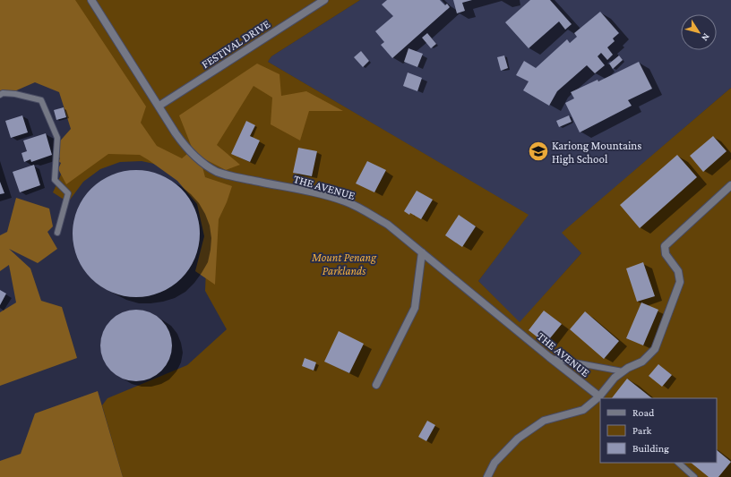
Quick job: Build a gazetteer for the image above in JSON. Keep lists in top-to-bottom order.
{
  "streets": {
    "street": ["FESTIVAL DRIVE", "THE AVENUE"]
  },
  "crossings": [
    ["FESTIVAL DRIVE", "THE AVENUE"]
  ],
  "parks": ["Mount Penang Parklands"],
  "places": {
    "school or university": ["Kariong Mountains High School"]
  },
  "legend": ["Road", "Park", "Building"],
  "north": "bottom right"
}
